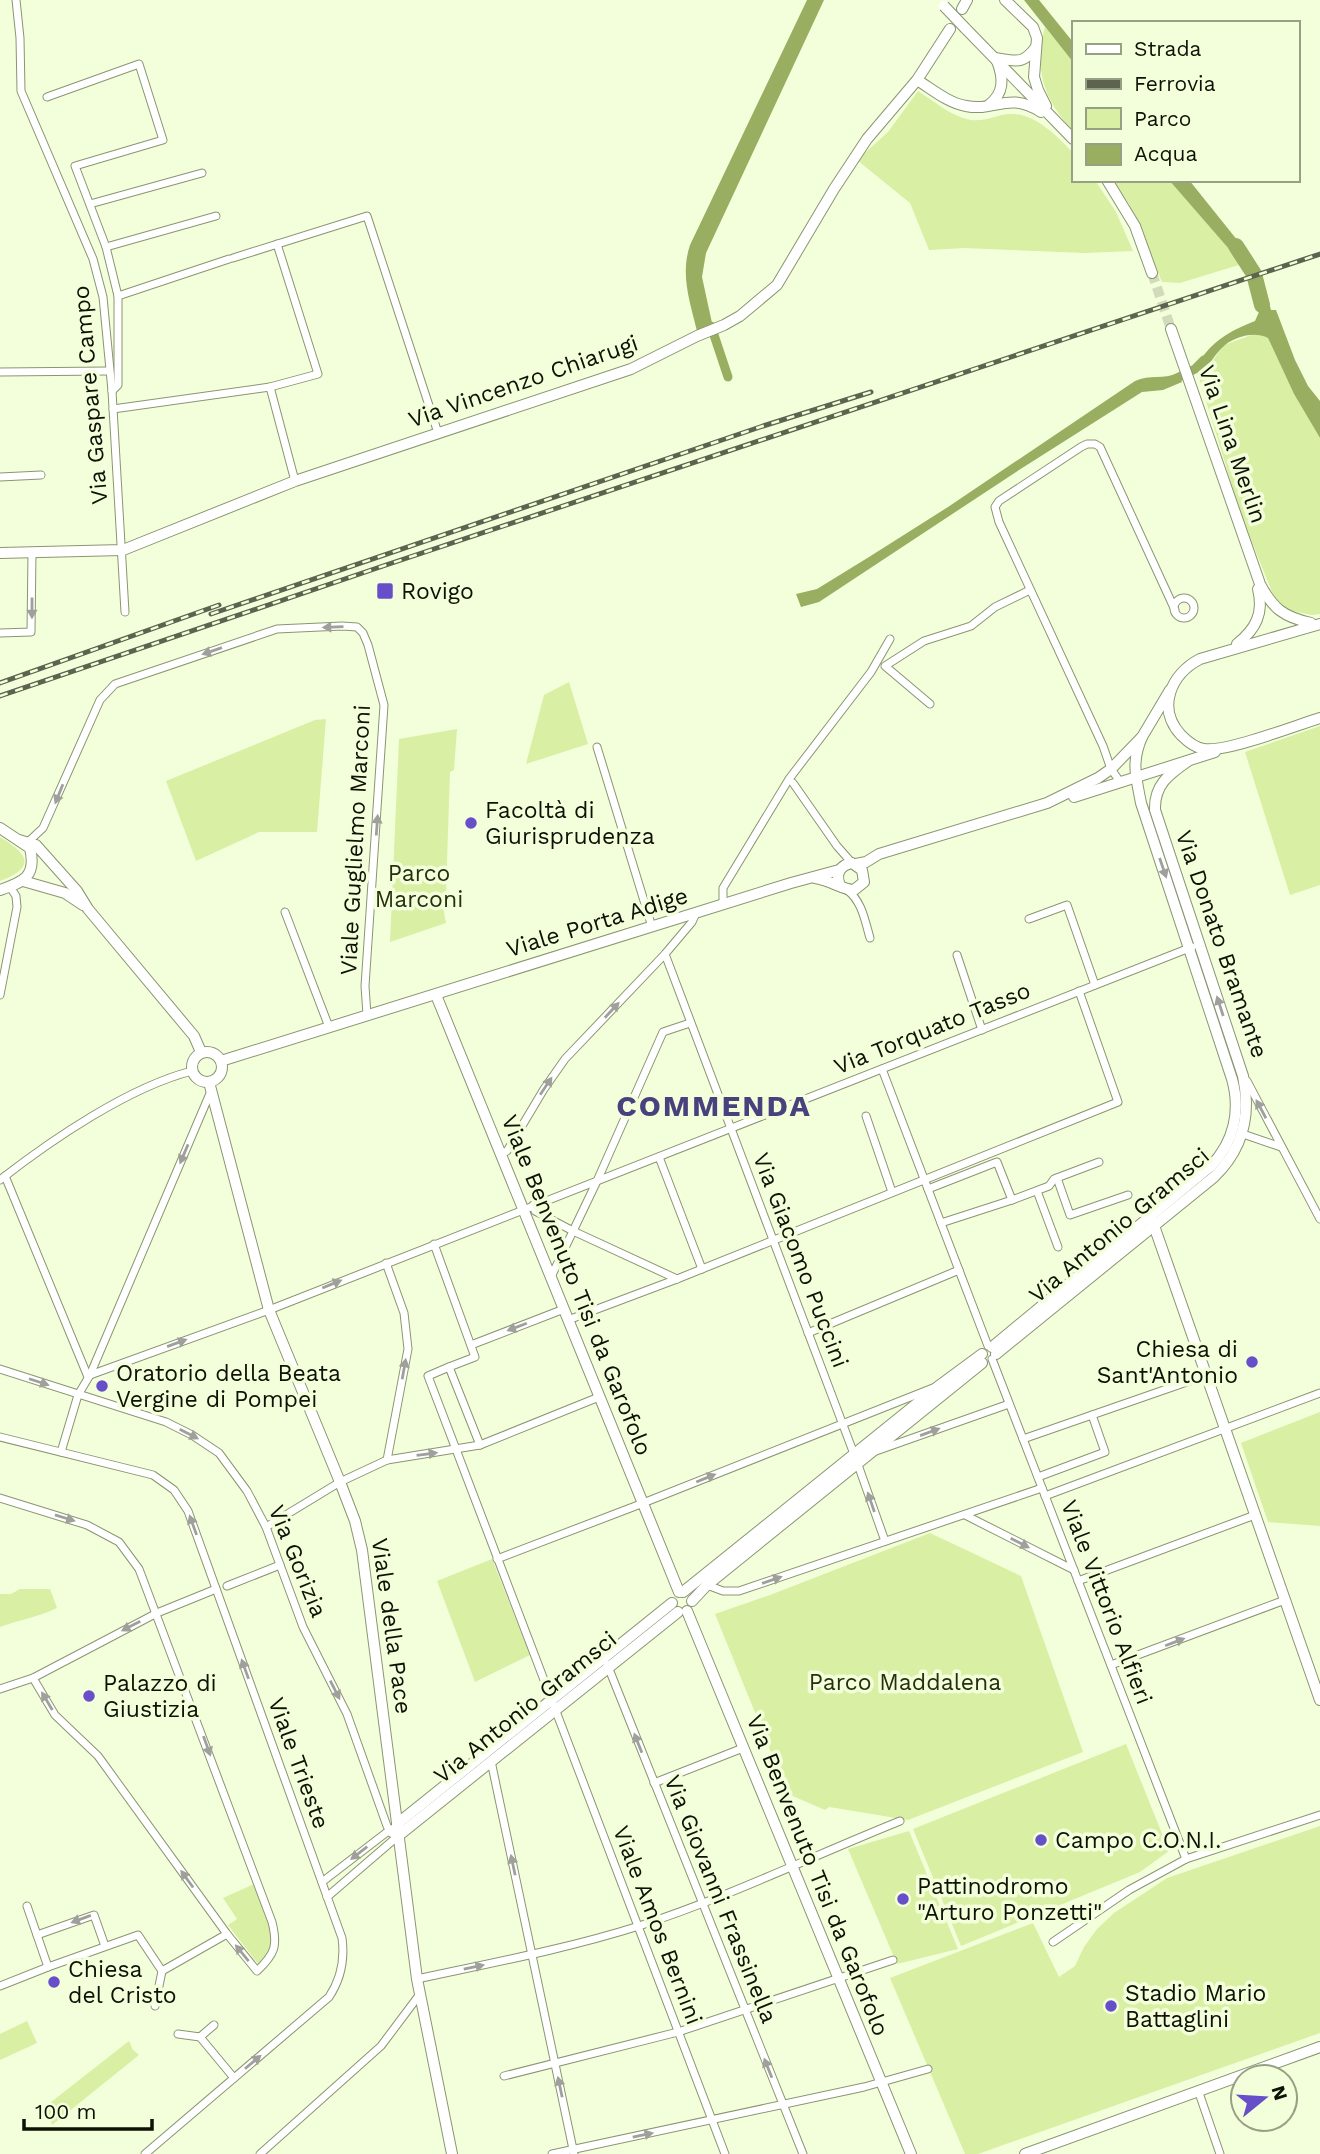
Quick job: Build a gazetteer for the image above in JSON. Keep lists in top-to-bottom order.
{
  "streets": {
    "street": [
      "Via Vincenzo Chiarugi",
      "Via Gaspare Campo",
      "Via Lina Merlin",
      "Viale Guglielmo Marconi",
      "Viale Porta Adige",
      "Via Donato Bramante",
      "Via Torquato Tasso",
      "Via Antonio Gramsci",
      "Via Giacomo Puccini",
      "Viale Benvenuto Tisi da Garofolo",
      "Via Gorizia",
      "Viale Vittorio Alfieri",
      "Viale della Pace",
      "Viale Trieste",
      "Via Benvenuto Tisi da Garofolo",
      "Via Giovanni Frassinella",
      "Viale Amos Bernini"
    ]
  },
  "crossings": [
    ["Via Vincenzo Chiarugi", "Via Gaspare Campo"],
    ["Via Lina Merlin", "Viale Porta Adige"],
    ["Viale Guglielmo Marconi", "Viale Porta Adige"],
    ["Viale Porta Adige", "Via Donato Bramante"],
    ["Viale Porta Adige", "Viale Benvenuto Tisi da Garofolo"],
    ["Viale Porta Adige", "Viale della Pace"],
    ["Via Donato Bramante", "Via Torquato Tasso"],
    ["Via Donato Bramante", "Via Antonio Gramsci"],
    ["Via Torquato Tasso", "Via Giacomo Puccini"],
    ["Via Torquato Tasso", "Viale Benvenuto Tisi da Garofolo"],
    ["Via Torquato Tasso", "Viale Vittorio Alfieri"],
    ["Via Torquato Tasso", "Viale della Pace"],
    ["Via Antonio Gramsci", "Via Giacomo Puccini"],
    ["Via Antonio Gramsci", "Viale Benvenuto Tisi da Garofolo"],
    ["Via Antonio Gramsci", "Via Gorizia"],
    ["Via Antonio Gramsci", "Viale Vittorio Alfieri"],
    ["Via Antonio Gramsci", "Viale della Pace"],
    ["Via Antonio Gramsci", "Via Benvenuto Tisi da Garofolo"],
    ["Via Antonio Gramsci", "Via Giovanni Frassinella"],
    ["Via Antonio Gramsci", "Viale Amos Bernini"],
    ["Viale Benvenuto Tisi da Garofolo", "Via Benvenuto Tisi da Garofolo"],
    ["Via Gorizia", "Viale della Pace"]
  ],
  "one_way": ["Via Gorizia", "Viale Trieste", "Via Giovanni Frassinella"],
  "districts": ["COMMENDA"],
  "parks": ["Parco Marconi", "Parco Maddalena"],
  "places": {
    "transit": ["Rovigo"],
    "other": [
      "Facoltà di Giurisprudenza",
      "Chiesa di Sant'Antonio",
      "Oratorio della Beata Vergine di Pompei",
      "Palazzo di Giustizia",
      "Campo C.O.N.I.",
      "Pattinodromo \"Arturo Ponzetti\"",
      "Chiesa del Cristo",
      "Stadio Mario Battaglini"
    ]
  },
  "legend": [
    "Strada",
    "Ferrovia",
    "Parco",
    "Acqua"
  ],
  "scale_bar": "100 m",
  "north": "right"
}
